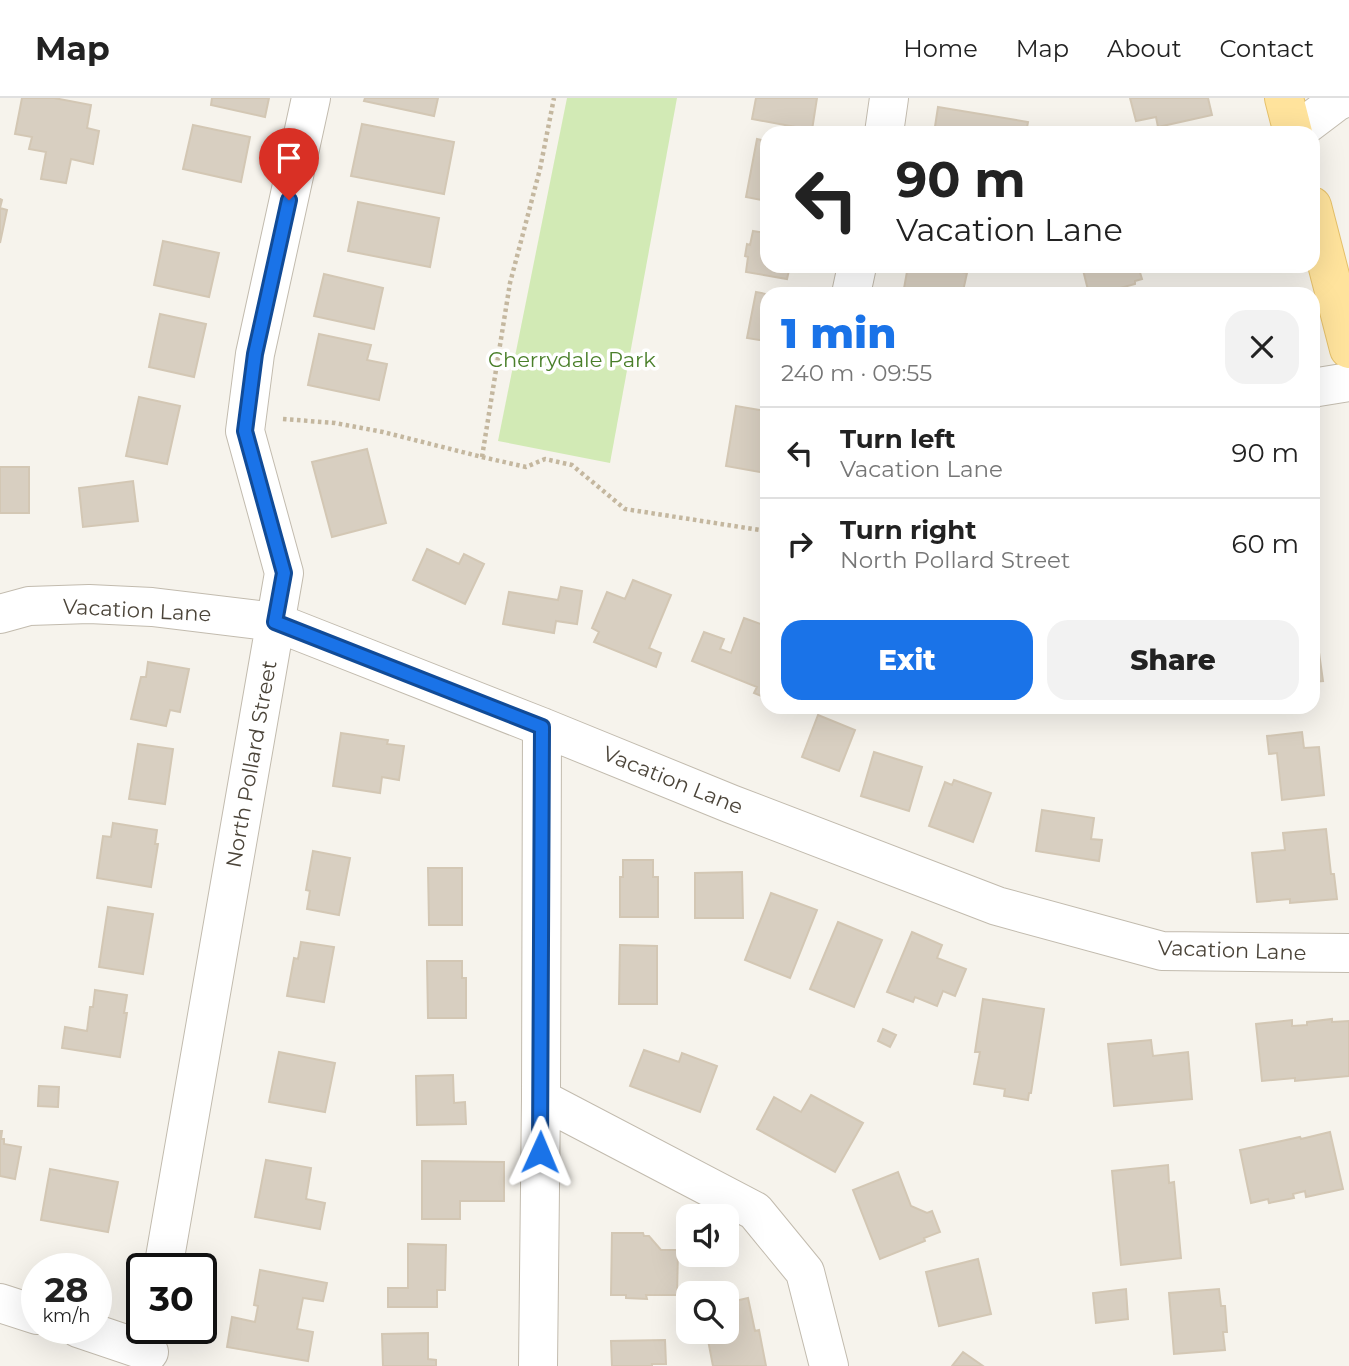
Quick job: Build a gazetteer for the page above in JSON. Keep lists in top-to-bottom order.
{
  "streets": {
    "street": ["Vacation Lane", "North Pollard Street"]
  },
  "crossings": [
    ["Vacation Lane", "North Pollard Street"]
  ],
  "parks": ["Cherrydale Park"],
  "page": {
    "header": "Map",
    "nav": [
      "Home",
      "Map",
      "About",
      "Contact"
    ],
    "turn": ["90 m", "Vacation Lane"],
    "heading": ["1 min", "240 m · 09:55"],
    "list": [
      {
        "name": "Turn left",
        "note": "Vacation Lane",
        "value": "90 m"
      },
      {
        "name": "Turn right",
        "note": "North Pollard Street",
        "value": "60 m"
      }
    ],
    "buttons": ["Exit", "Share"],
    "speed": "28 km/h",
    "limit": "30"
  }
}
